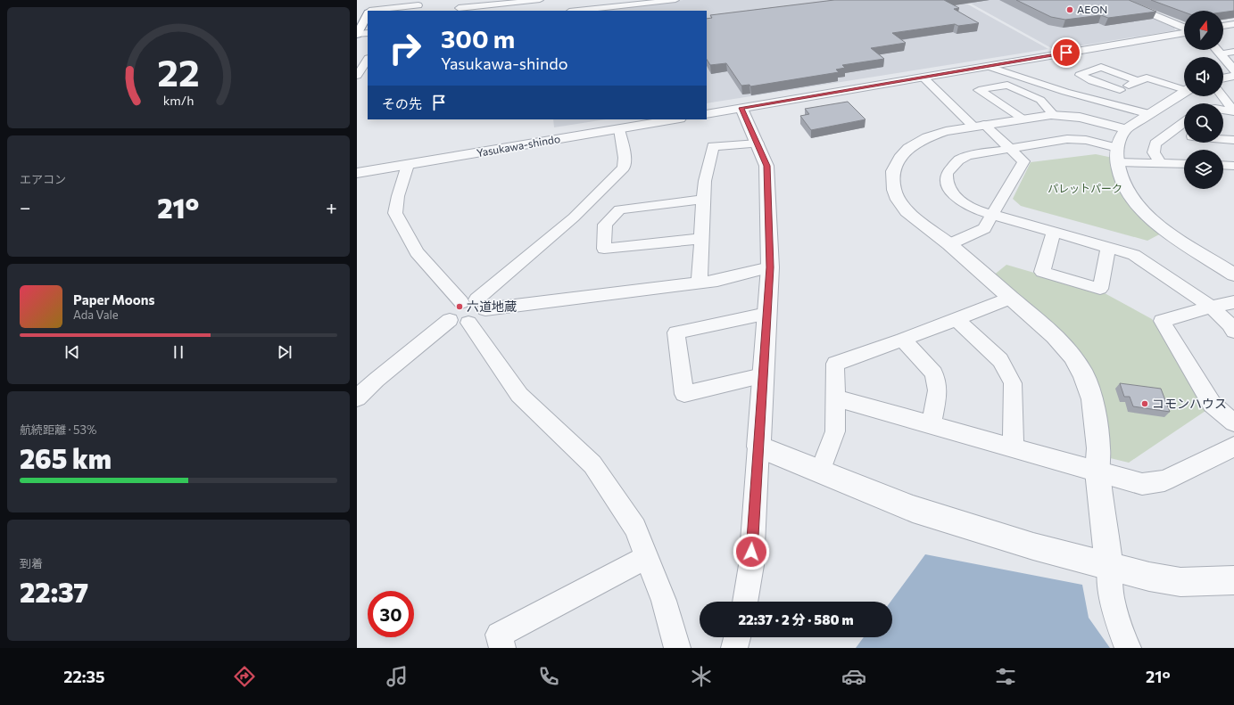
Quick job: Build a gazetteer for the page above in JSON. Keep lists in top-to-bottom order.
{
  "streets": {
    "street": ["Yasukawa-shindo"]
  },
  "parks": ["パレットパーク"],
  "places": ["AEON", "六道地蔵", "コモンハウス"],
  "north": "top",
  "page": {
    "turn": ["300 m", "Yasukawa-shindo"],
    "then": "その先",
    "tile": [
      "エアコン",
      ["航続距離 · 53%", "265 km"],
      ["到着", "22:37"]
    ],
    "heat": ["−", "21°", "+"],
    "song": ["Paper Moons", "Ada Vale"],
    "limit": "30",
    "trip": "22:37 · 2 分 · 580 m",
    "tabs": ["22:35", "21°"],
    "gauge": ["22", "km/h"]
  }
}
